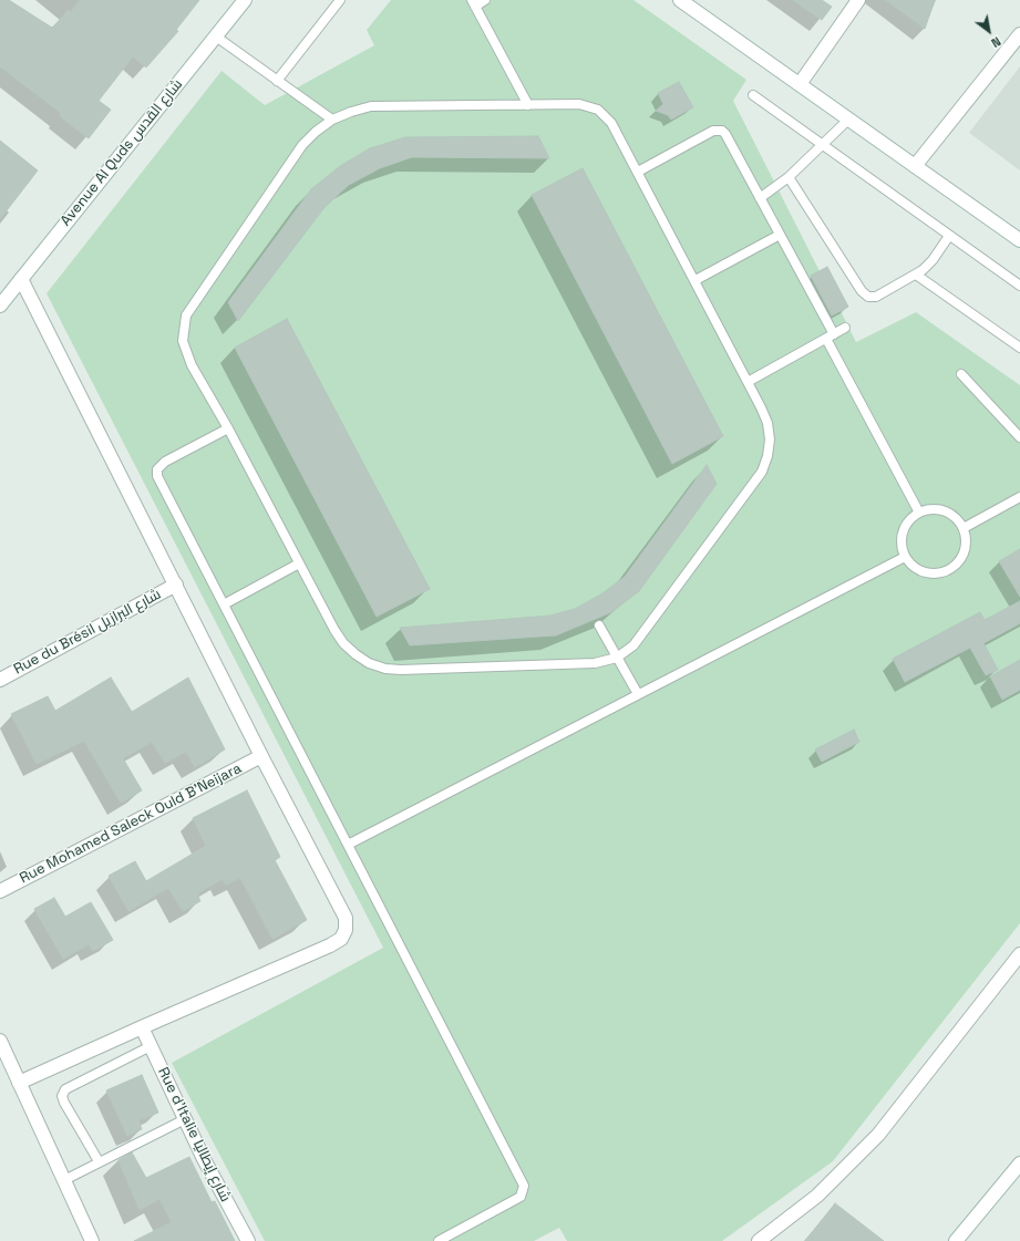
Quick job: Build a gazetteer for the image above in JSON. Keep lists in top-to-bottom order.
{
  "streets": {
    "street": [
      "Avenue Al Quds شارع القدس",
      "Rue du Brésil شارع البرازيل",
      "Rue Mohamed Saleck Ould B'Neijara",
      "Rue d'Italie شارع إيطاليا"
    ]
  },
  "north": "bottom right"
}
